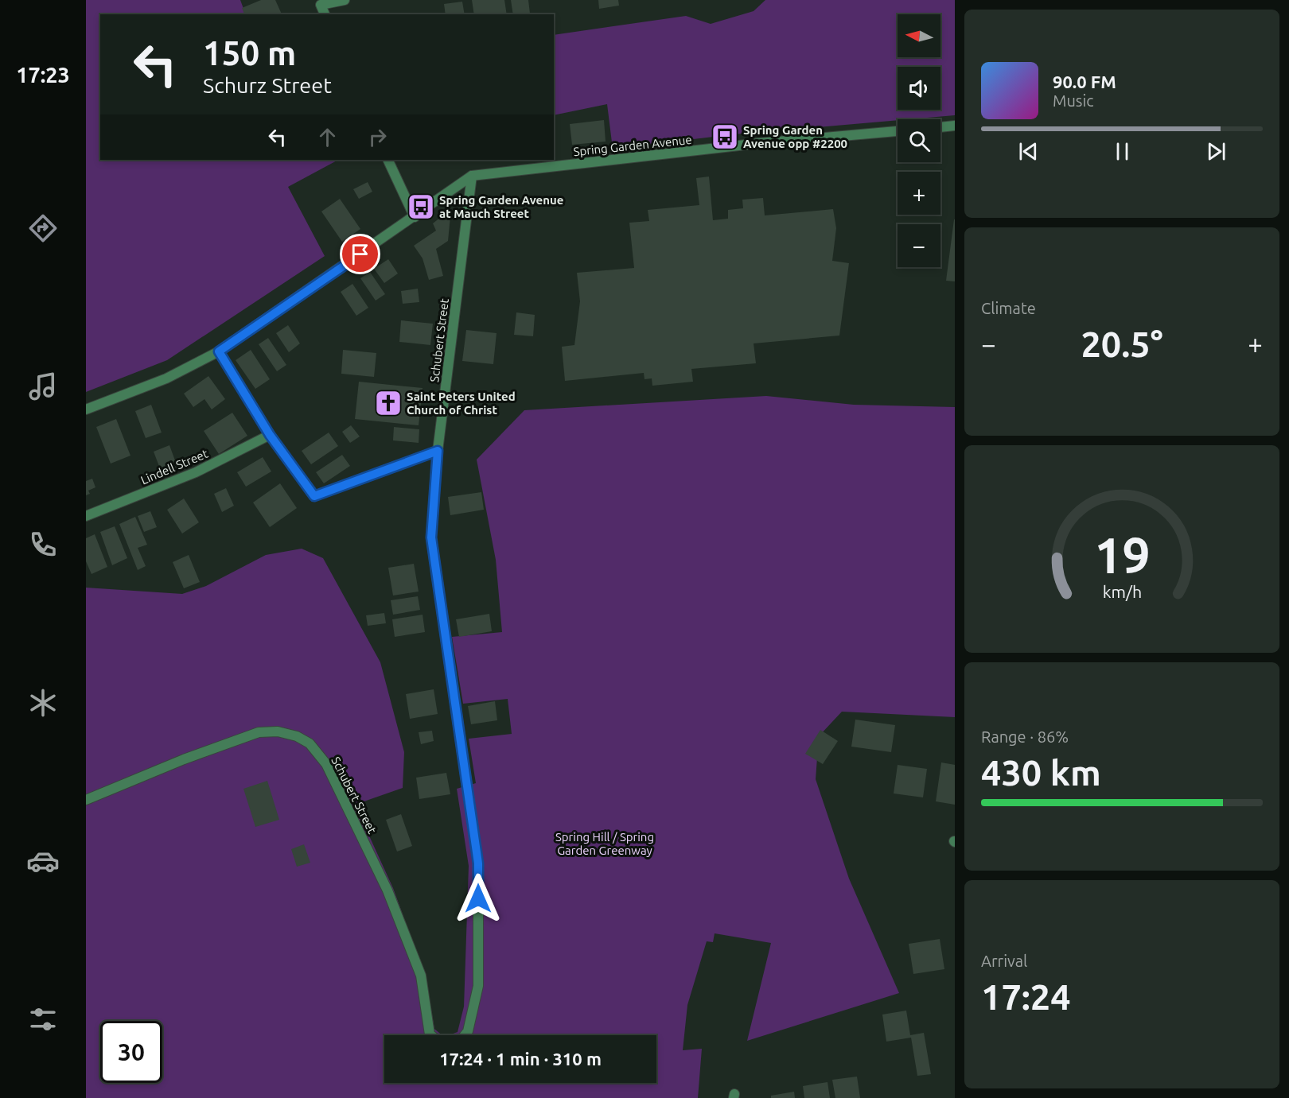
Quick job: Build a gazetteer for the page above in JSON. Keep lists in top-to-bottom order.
{
  "streets": {
    "street": ["Spring Garden Avenue", "Schubert Street", "Lindell Street"]
  },
  "crossings": [
    ["Spring Garden Avenue", "Schubert Street"]
  ],
  "parks": ["Spring Hill / Spring Garden Greenway"],
  "places": {
    "bus stop": ["Spring Garden Avenue opp #2200", "Spring Garden Avenue at Mauch Street"],
    "church": ["Saint Peters United Church of Christ"]
  },
  "north": "left",
  "page": {
    "tabs": "17:23",
    "map_buttons": ["+", "−"],
    "turn": ["150 m", "Schurz Street"],
    "song": ["90.0 FM", "Music"],
    "tile": [
      "Climate",
      ["Range · 86%", "430 km"],
      ["Arrival", "17:24"]
    ],
    "heat": ["−", "20.5°", "+"],
    "limit": "30",
    "trip": "17:24 · 1 min · 310 m",
    "gauge": ["19", "km/h"]
  }
}
